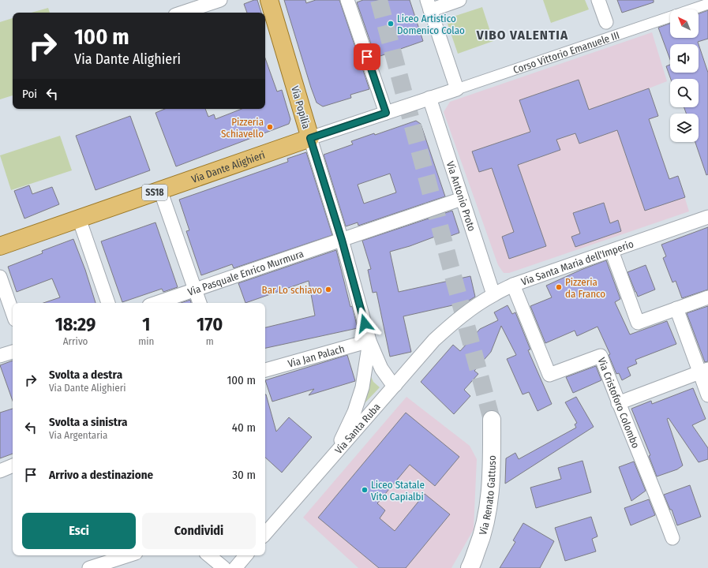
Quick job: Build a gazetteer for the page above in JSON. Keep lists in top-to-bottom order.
{
  "streets": {
    "main road": [
      "Via Popilia",
      "Via Dante Alighieri",
      "SS18",
      "Via Renato Gattuso"
    ],
    "street": [
      "Corso Vittorio Emanuele III",
      "Via Antonio Proto",
      "Via Santa Maria dell'Imperio",
      "Via Pasquale Enrico Murmura",
      "Via Jan Palach",
      "Via Cristoforo Colombo",
      "Via Santa Ruba"
    ]
  },
  "crossings": [
    ["Corso Vittorio Emanuele III", "Via Dante Alighieri"],
    ["Via Popilia", "Via Dante Alighieri"],
    ["Via Popilia", "Via Pasquale Enrico Murmura"],
    ["Via Popilia", "Via Jan Palach"],
    ["Via Popilia", "Via Santa Ruba"],
    ["Via Dante Alighieri", "Via Antonio Proto"],
    ["Via Antonio Proto", "Via Santa Maria dell'Imperio"],
    ["Via Antonio Proto", "Via Pasquale Enrico Murmura"],
    ["Via Santa Maria dell'Imperio", "Via Cristoforo Colombo"],
    ["Via Santa Maria dell'Imperio", "Via Santa Ruba"]
  ],
  "districts": ["VIBO VALENTIA"],
  "places": [
    "Liceo Artistico Domenico Colao",
    "Pizzeria Schiavello",
    "Pizzeria da Franco",
    "Bar Lo schiavo",
    "Liceo Statale Vito Capialbi"
  ],
  "north": "top left",
  "page": {
    "turn": ["100 m", "Via Dante Alighieri"],
    "then": "Poi",
    "eta": [
      "18:29",
      "Arrivo",
      "1",
      "min",
      "170",
      "m"
    ],
    "list": [
      {
        "name": "Svolta a destra",
        "note": "Via Dante Alighieri",
        "value": "100 m"
      },
      {
        "name": "Svolta a sinistra",
        "note": "Via Argentaria",
        "value": "40 m"
      },
      {
        "name": "Arrivo a destinazione",
        "value": "30 m"
      }
    ],
    "buttons": ["Esci", "Condividi"]
  }
}
